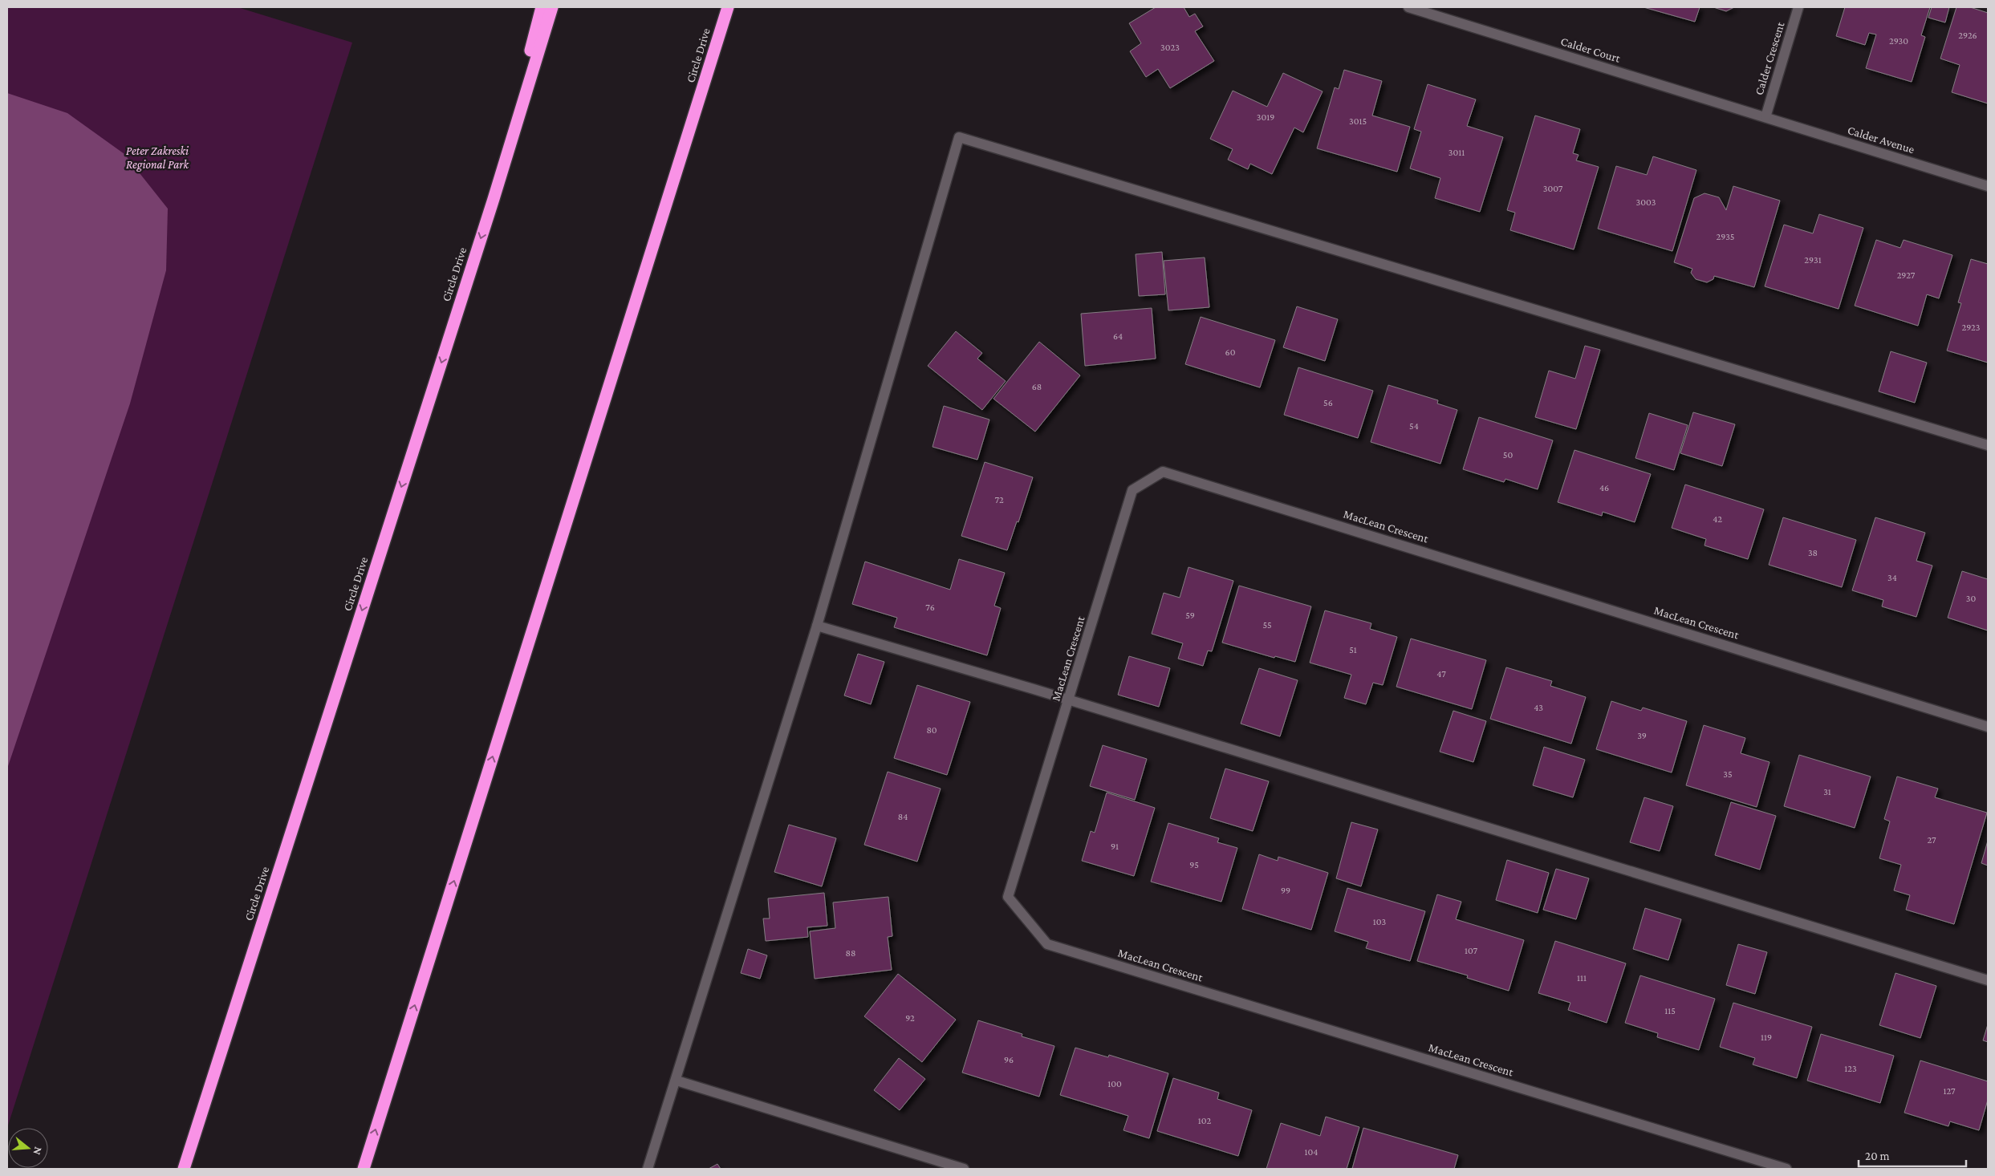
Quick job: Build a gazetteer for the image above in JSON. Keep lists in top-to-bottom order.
{
  "streets": {
    "highway": ["Circle Drive"],
    "street": [
      "Calder Court",
      "Calder Crescent",
      "Calder Avenue",
      "MacLean Crescent"
    ]
  },
  "crossings": [
    ["Calder Court", "Calder Crescent"],
    ["Calder Court", "Calder Avenue"],
    ["Calder Crescent", "Calder Avenue"]
  ],
  "parks": ["Peter Zakreski Regional Park"],
  "house_numbers": [
    "2926",
    "2930",
    "3023",
    "3019",
    "3015",
    "3011",
    "3007",
    "3003",
    "2935",
    "2931",
    "2927",
    "2923",
    "64",
    "60",
    "68",
    "56",
    "54",
    "50",
    "46",
    "72",
    "42",
    "38",
    "34",
    "30",
    "76",
    "59",
    "55",
    "51",
    "47",
    "43",
    "80",
    "39",
    "35",
    "31",
    "84",
    "27",
    "91",
    "95",
    "99",
    "103",
    "107",
    "88",
    "111",
    "115",
    "92",
    "119",
    "96",
    "123",
    "100",
    "127",
    "102",
    "104"
  ],
  "scale_bar": "20 m",
  "north": "right"
}
